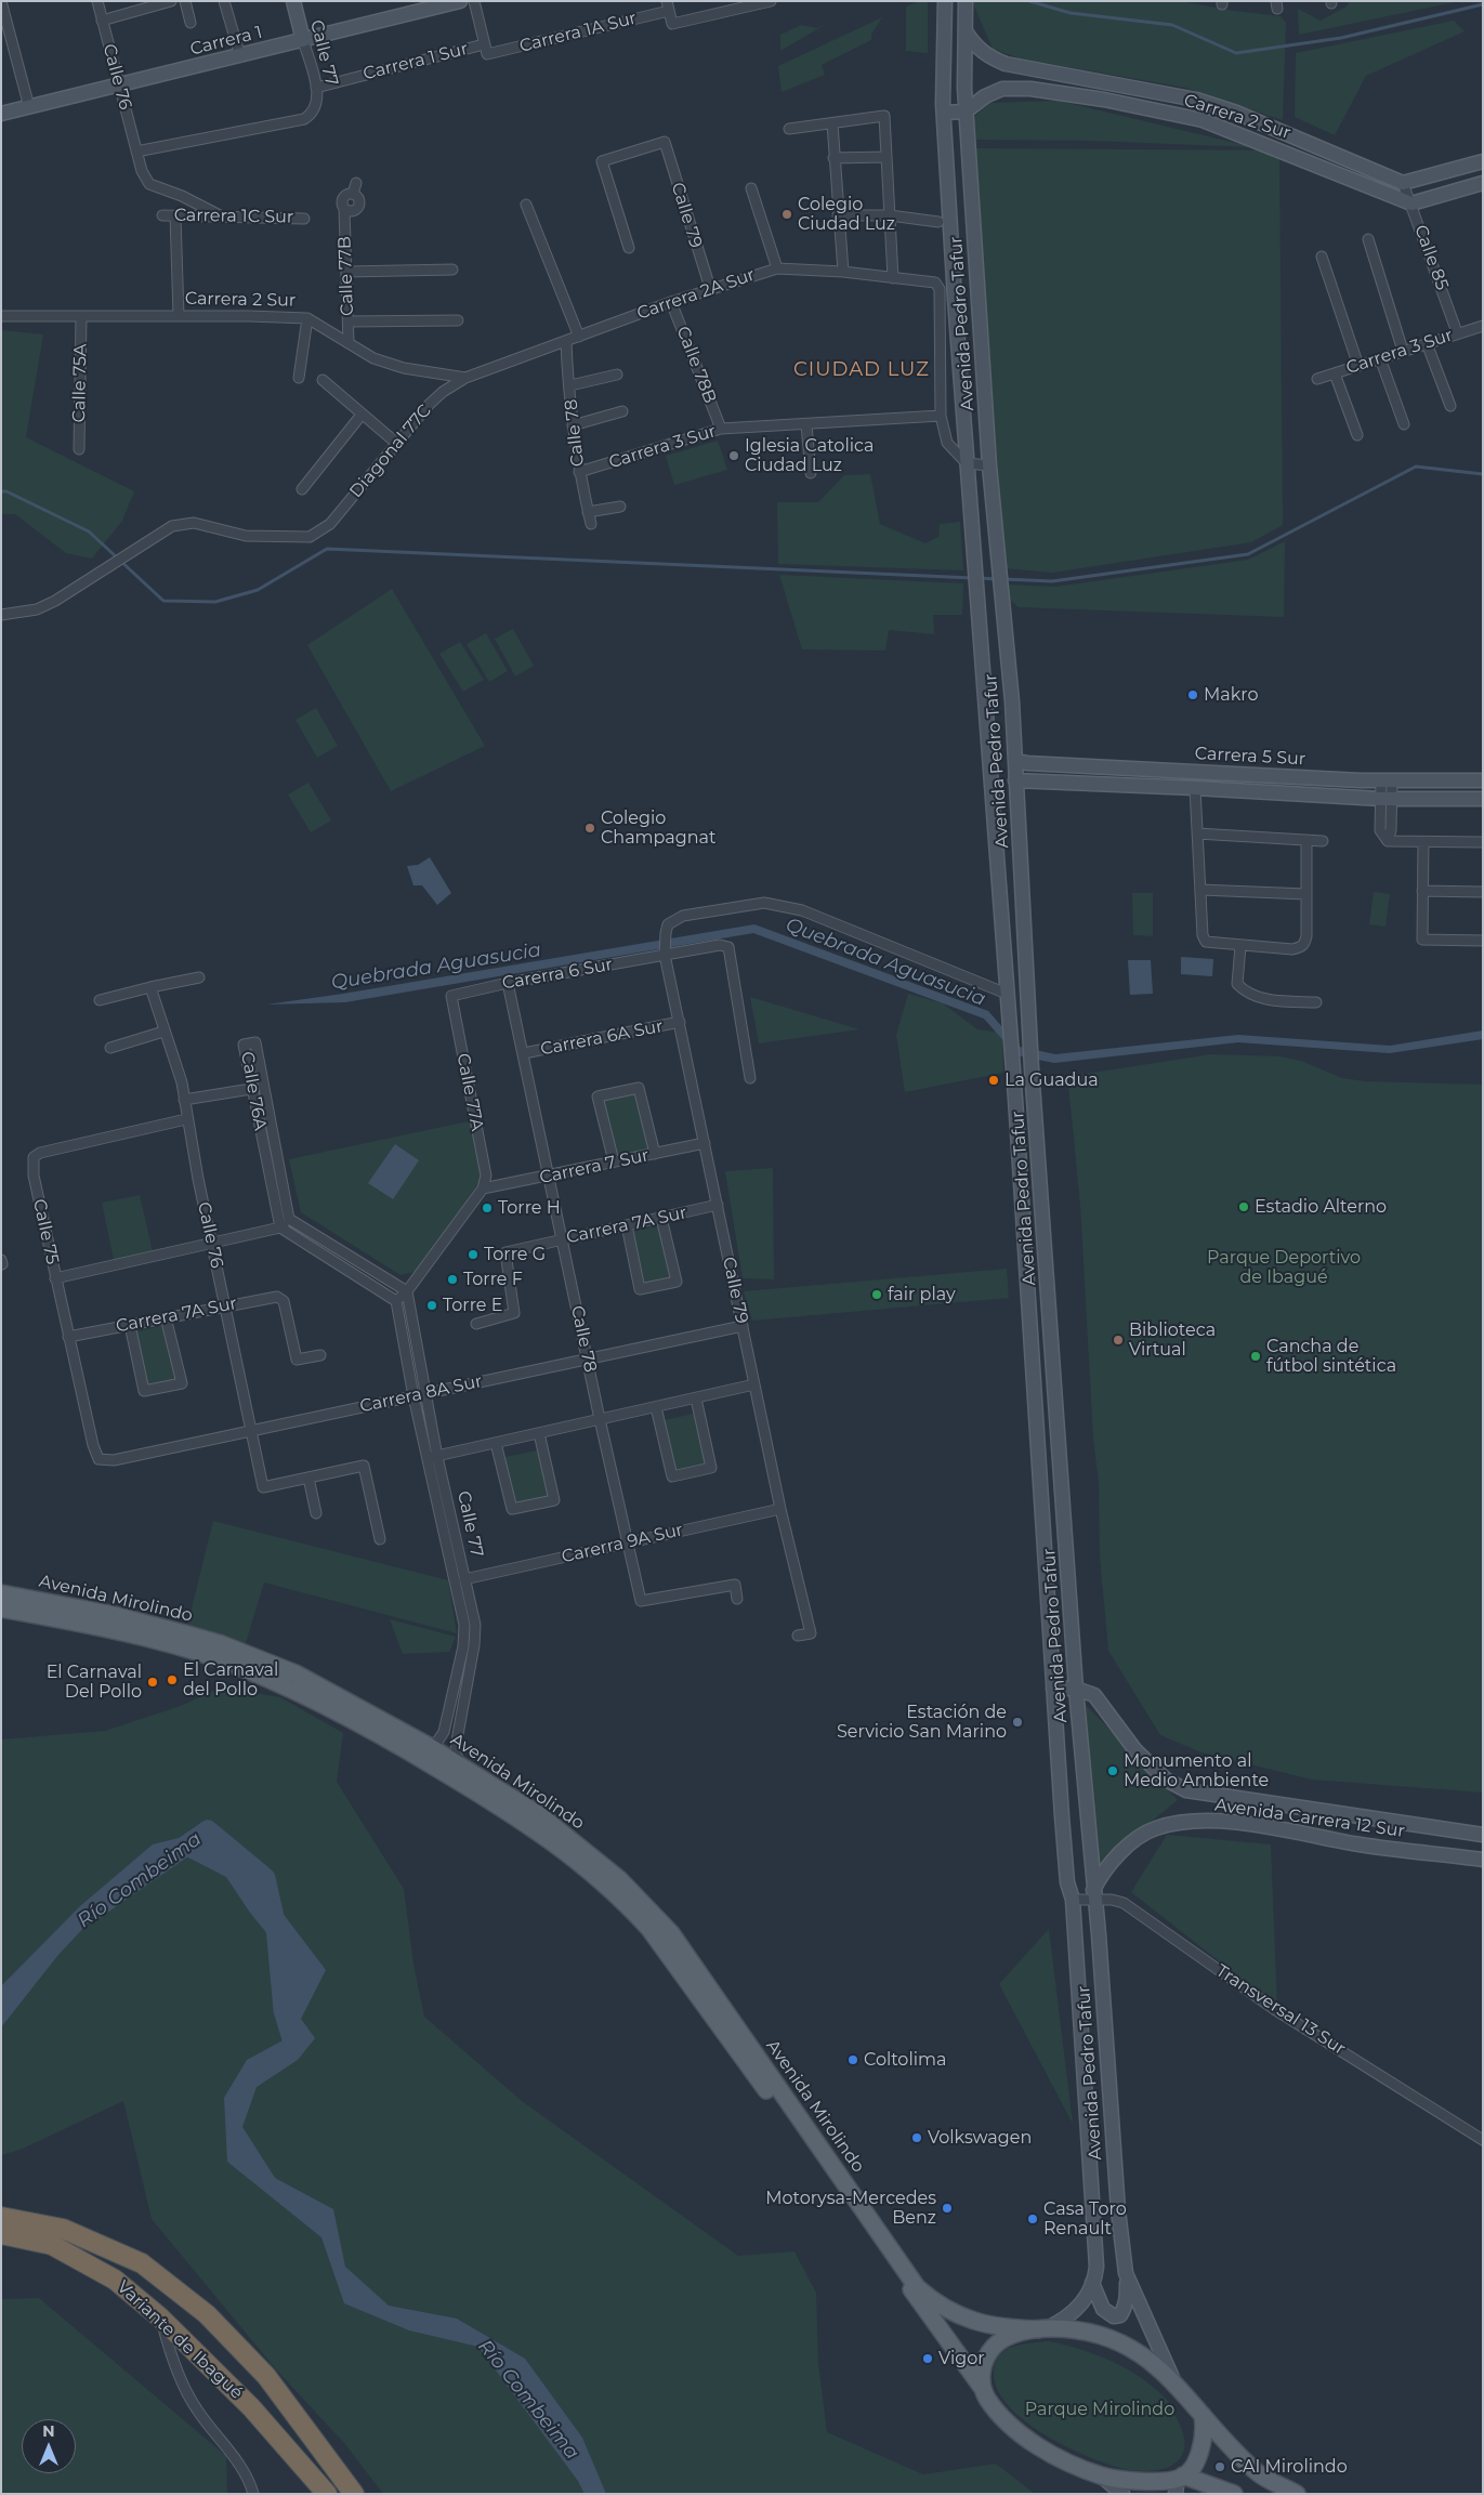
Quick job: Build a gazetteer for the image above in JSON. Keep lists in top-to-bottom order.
{
  "streets": {
    "highway": ["Variante de Ibagué"],
    "main road": [
      "Carrera 1",
      "Calle 77",
      "Carrera 2 Sur",
      "Avenida Pedro Tafur",
      "Carrera 5 Sur",
      "Avenida Mirolindo",
      "Avenida Carrera 12 Sur"
    ],
    "street": [
      "Carrera 1A Sur",
      "Carrera 1 Sur",
      "Calle 76",
      "Calle 79",
      "Carrera 1C Sur",
      "Calle 85",
      "Calle 77B",
      "Carrera 2A Sur",
      "Carrera 3 Sur",
      "Calle 78B",
      "Calle 75A",
      "Calle 78",
      "Diagonal 77C",
      "Carerra 6 Sur",
      "Carrera 6A Sur",
      "Calle 76A",
      "Calle 77A",
      "Carrera 7 Sur",
      "Carrera 7A Sur",
      "Calle 75",
      "Carrera 8A Sur",
      "Carerra 9A Sur",
      "Transversal 13 Sur"
    ]
  },
  "crossings": [
    ["Carrera 1A Sur", "Carrera 1 Sur"],
    ["Carrera 1", "Calle 77"],
    ["Carrera 1", "Calle 76"],
    ["Calle 77", "Carrera 1 Sur"],
    ["Calle 77", "Calle 76"],
    ["Calle 77", "Carrera 8A Sur"],
    ["Calle 77", "Carerra 9A Sur"],
    ["Calle 77", "Avenida Mirolindo"],
    ["Calle 76", "Carrera 1C Sur"],
    ["Calle 76", "Carrera 7A Sur"],
    ["Calle 76", "Calle 75"],
    ["Calle 76", "Carrera 8A Sur"],
    ["Carrera 2 Sur", "Calle 85"],
    ["Carrera 2 Sur", "Calle 77B"],
    ["Carrera 2 Sur", "Carrera 2A Sur"],
    ["Carrera 2 Sur", "Avenida Pedro Tafur"],
    ["Carrera 2 Sur", "Calle 75A"],
    ["Carrera 2 Sur", "Diagonal 77C"],
    ["Calle 79", "Carrera 2A Sur"],
    ["Calle 79", "Avenida Pedro Tafur"],
    ["Calle 79", "Carerra 6 Sur"],
    ["Calle 79", "Carrera 6A Sur"],
    ["Calle 79", "Carrera 7 Sur"],
    ["Calle 79", "Carrera 7A Sur"],
    ["Calle 79", "Carrera 8A Sur"],
    ["Calle 79", "Carerra 9A Sur"],
    ["Calle 85", "Carrera 3 Sur"],
    ["Carrera 2A Sur", "Carrera 3 Sur"],
    ["Carrera 2A Sur", "Calle 78B"],
    ["Carrera 2A Sur", "Calle 78"],
    ["Carrera 2A Sur", "Diagonal 77C"],
    ["Avenida Pedro Tafur", "Carrera 5 Sur"],
    ["Avenida Pedro Tafur", "Avenida Mirolindo"],
    ["Avenida Pedro Tafur", "Avenida Carrera 12 Sur"],
    ["Avenida Pedro Tafur", "Transversal 13 Sur"],
    ["Carrera 3 Sur", "Calle 78B"],
    ["Carrera 3 Sur", "Calle 78"],
    ["Calle 78", "Carerra 6 Sur"],
    ["Calle 78", "Carrera 6A Sur"],
    ["Calle 78", "Carrera 7 Sur"],
    ["Calle 78", "Carrera 7A Sur"],
    ["Calle 78", "Carrera 8A Sur"],
    ["Calle 78", "Carerra 9A Sur"],
    ["Carerra 6 Sur", "Calle 77A"],
    ["Calle 77A", "Carrera 7 Sur"],
    ["Carrera 7A Sur", "Calle 75"],
    ["Calle 75", "Carrera 8A Sur"],
    ["Avenida Carrera 12 Sur", "Transversal 13 Sur"]
  ],
  "districts": ["CIUDAD LUZ"],
  "water": ["Quebrada Aguasucia", "Río Combeima"],
  "parks": ["Parque Deportivo de Ibagué", "Parque Mirolindo"],
  "places": [
    "Colegio Ciudad Luz",
    "Iglesia Catolica Ciudad Luz",
    "Makro",
    "Colegio Champagnat",
    "La Guadua",
    "Estadio Alterno",
    "Torre H",
    "Torre G",
    "Torre F",
    "fair play",
    "Torre E",
    "Biblioteca Virtual",
    "Cancha de fútbol sintética",
    "El Carnaval del Pollo",
    "El Carnaval Del Pollo",
    "Estación de Servicio San Marino",
    "Monumento al Medio Ambiente",
    "Coltolima",
    "Volkswagen",
    "Motorysa-Mercedes Benz",
    "Casa Toro Renault",
    "Vigor",
    "CAI Mirolindo"
  ],
  "north": "top"
}
